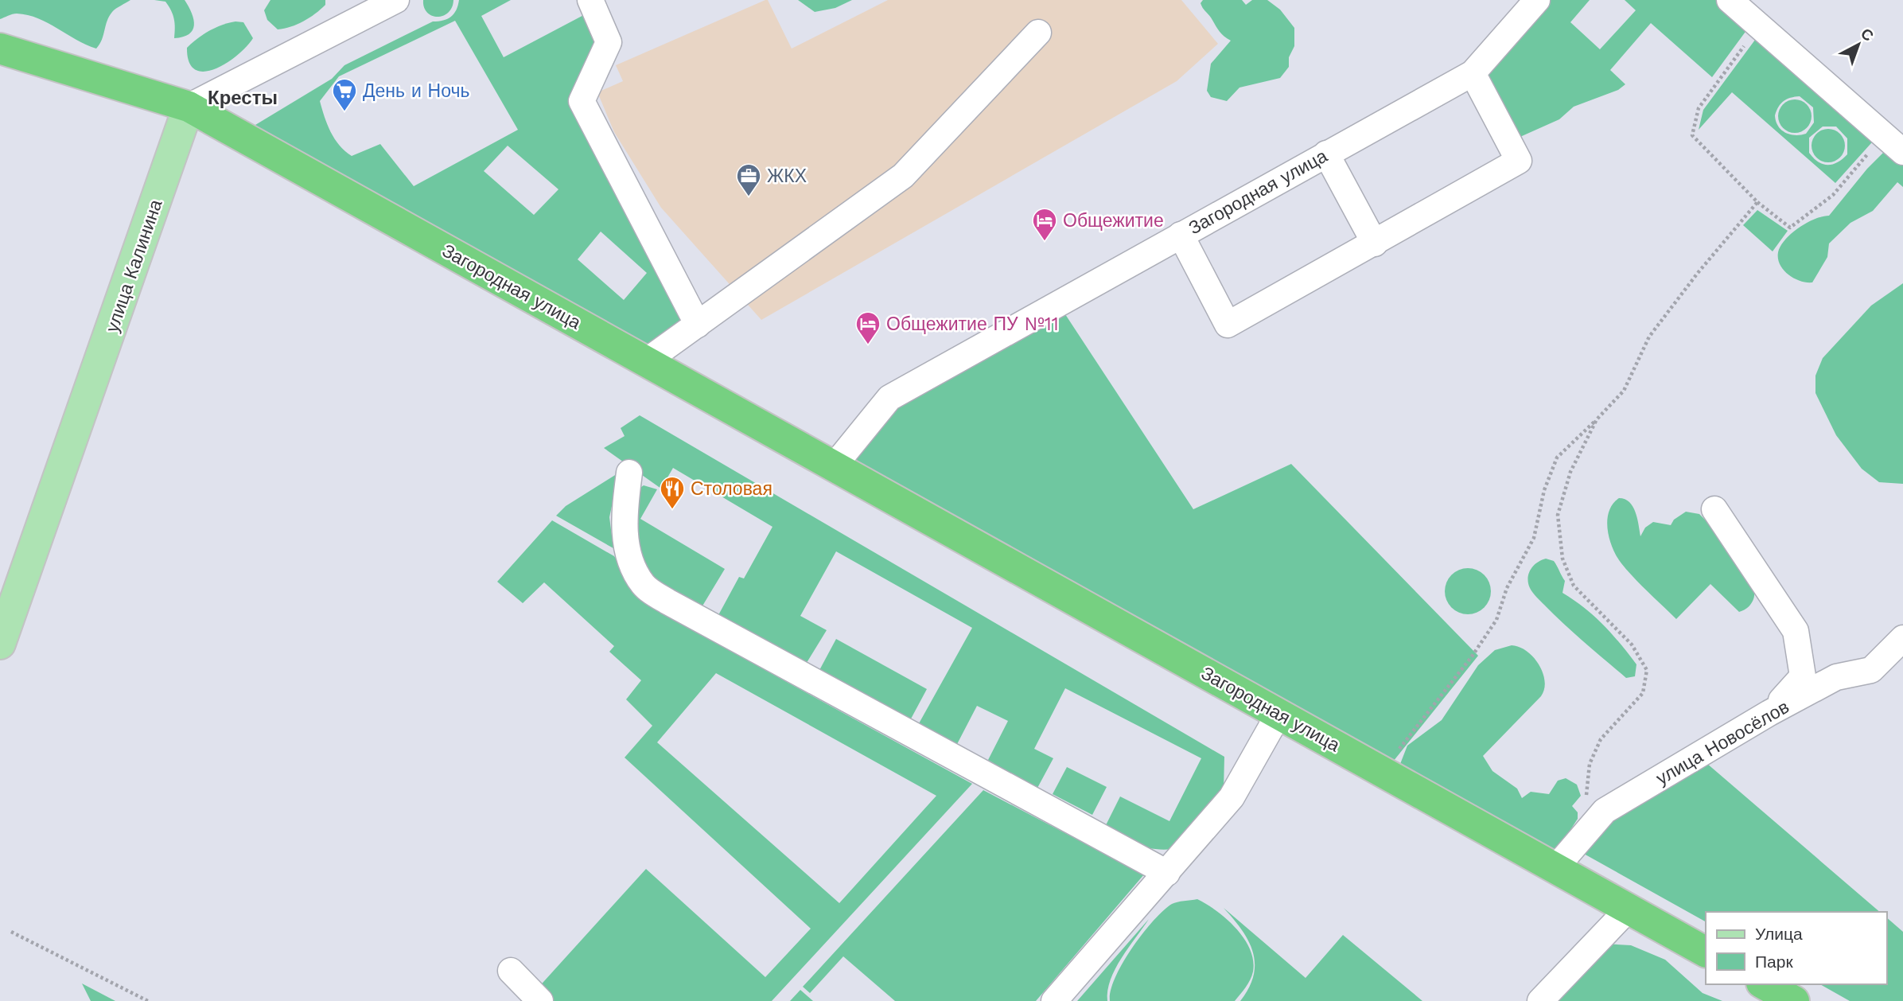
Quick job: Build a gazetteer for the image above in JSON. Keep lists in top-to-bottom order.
{
  "streets": {
    "highway": ["Загородная улица"],
    "main road": ["улица Калинина"],
    "street": ["улица Новосёлов"]
  },
  "crossings": [
    ["Загородная улица", "улица Калинина"],
    ["Загородная улица", "улица Новосёлов"]
  ],
  "districts": ["Кресты"],
  "places": {
    "supermarket": ["День и Ночь"],
    "office": ["ЖКХ"],
    "hotel": ["Общежитие", "Общежитие ПУ №11"],
    "restaurant": ["Столовая"]
  },
  "legend": ["Улица", "Парк"],
  "north": "top right"
}
